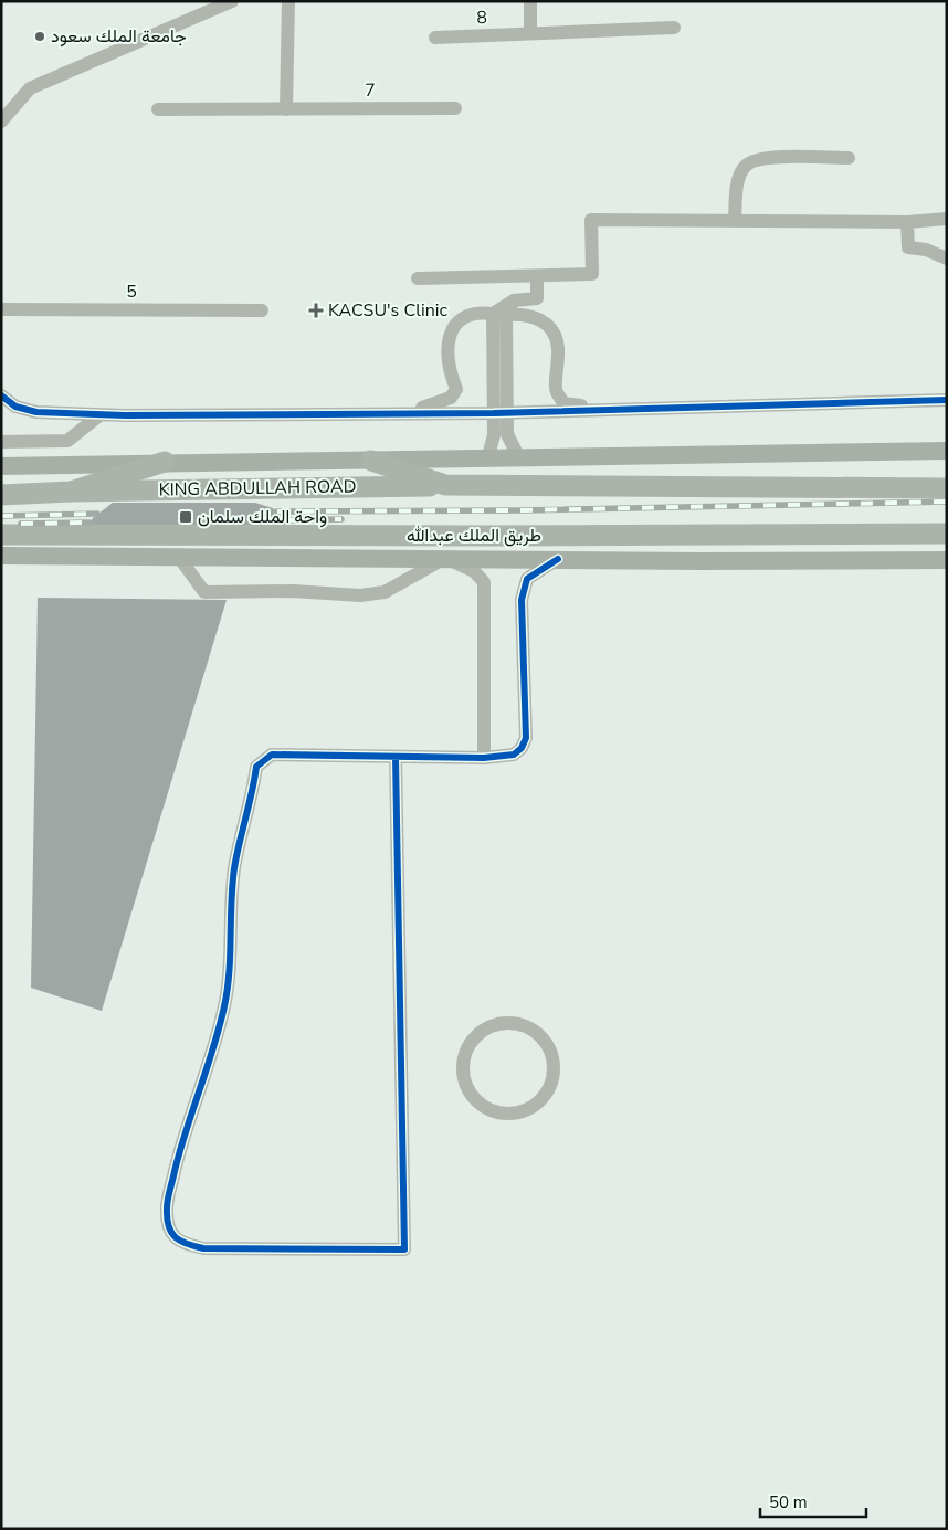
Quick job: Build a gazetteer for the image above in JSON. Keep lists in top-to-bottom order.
{
  "streets": {
    "highway": ["KING ABDULLAH ROAD", "طريق الملك عبدالله"],
    "street": ["8", "7", "5"]
  },
  "places": {
    "other": ["جامعة الملك سعود"],
    "health": ["KACSU's Clinic"],
    "transit": ["واحة الملك سلمان"]
  },
  "scale_bar": "50 m"
}
